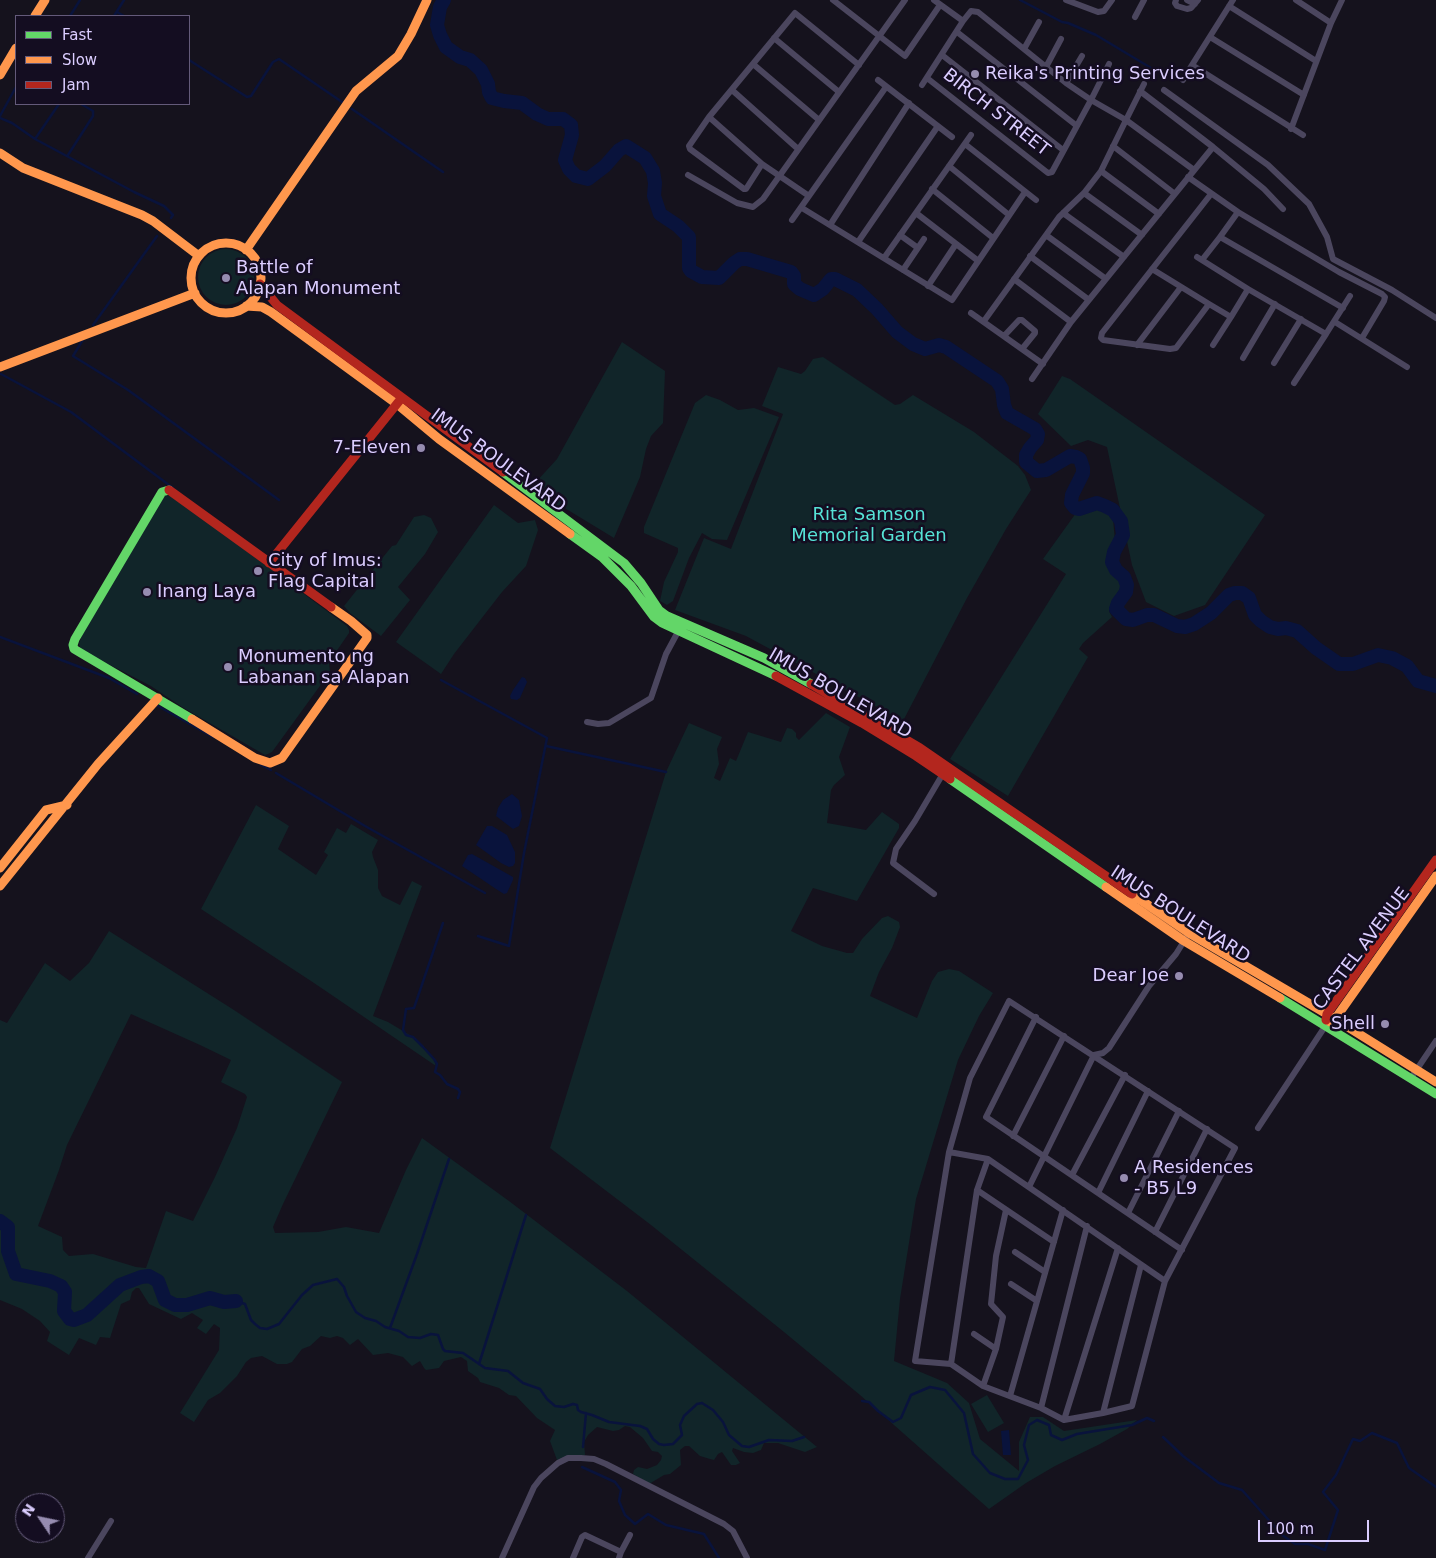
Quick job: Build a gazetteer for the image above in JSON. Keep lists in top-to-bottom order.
{
  "streets": {
    "main road": ["IMUS BOULEVARD", "CASTEL AVENUE"],
    "street": ["BIRCH STREET"]
  },
  "crossings": [
    ["IMUS BOULEVARD", "CASTEL AVENUE"]
  ],
  "parks": ["Rita Samson Memorial Garden"],
  "places": [
    "Reika's Printing Services",
    "Battle of Alapan Monument",
    "7-Eleven",
    "City of Imus: Flag Capital",
    "Inang Laya",
    "Monumento ng Labanan sa Alapan",
    "Dear Joe",
    "Shell",
    "A Residences - B5 L9"
  ],
  "legend": ["Fast", "Slow", "Jam"],
  "scale_bar": "100 m",
  "north": "top left"
}
